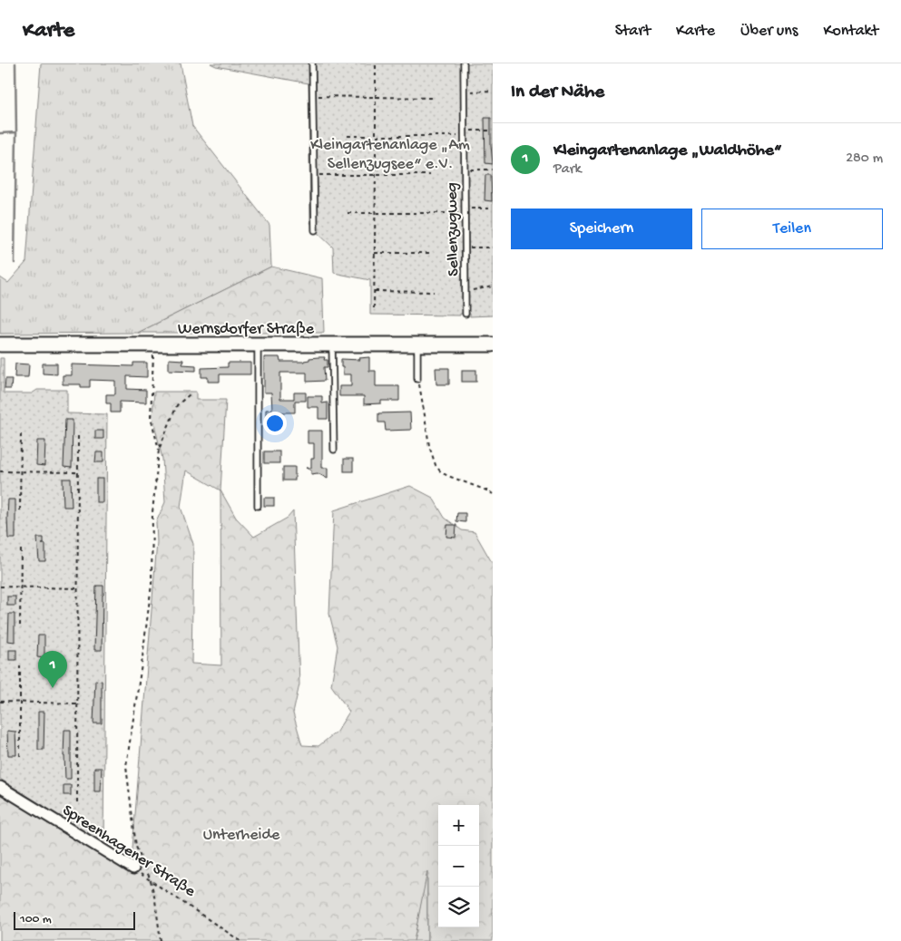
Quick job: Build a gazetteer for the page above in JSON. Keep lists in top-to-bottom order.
{
  "streets": {
    "main road": ["Wernsdorfer Straße"],
    "street": ["Spreenhagener Straße"],
    "lane": ["Sellenzugweg"]
  },
  "parks": ["Kleingartenanlage „Am Sellenzugsee“ e.V.", "Unterheide"],
  "scale_bar": "100 m",
  "page": {
    "header": "Karte",
    "nav": [
      "Start",
      "Karte",
      "Über uns",
      "Kontakt"
    ],
    "heading": "In der Nähe",
    "list": [
      {
        "mark": "1",
        "name": "Kleingartenanlage „Waldhöhe“",
        "note": "Park",
        "value": "280 m"
      }
    ],
    "buttons": ["Speichern", "Teilen"],
    "pins": "1",
    "map_buttons": ["+", "−"],
    "scale": "100 m"
  }
}
